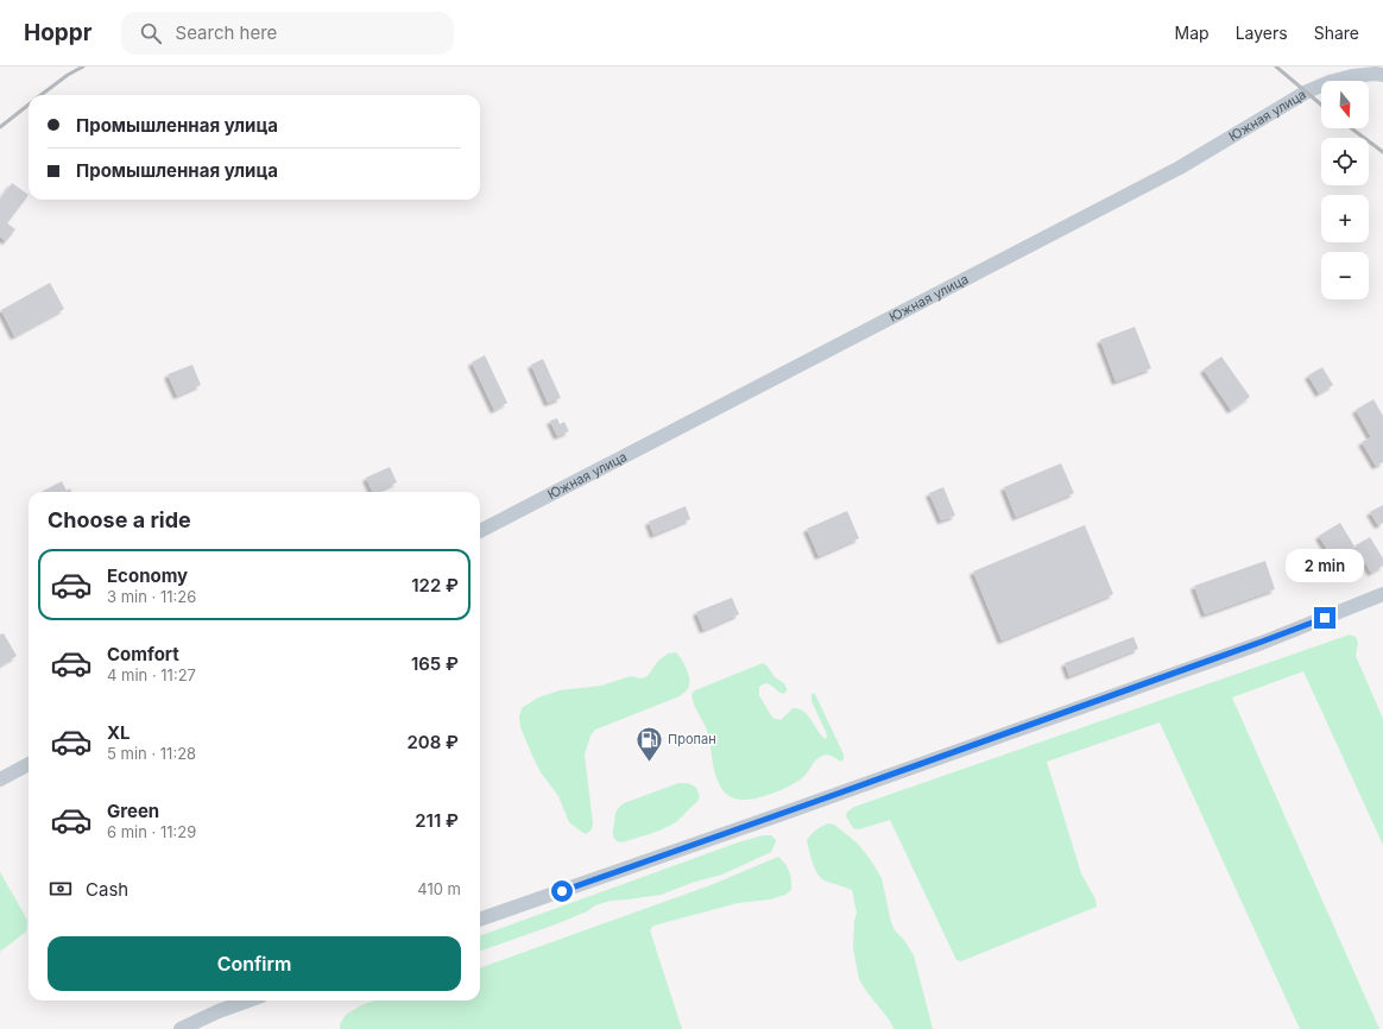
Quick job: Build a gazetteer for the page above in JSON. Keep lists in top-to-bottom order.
{
  "streets": {
    "street": ["Южная улица"]
  },
  "places": {
    "fuel station": ["Пропан"]
  },
  "north": "bottom",
  "page": {
    "header": "Hoppr",
    "search": "Search here",
    "nav": ["Map", "Layers", "Share"],
    "map_buttons": ["+", "−"],
    "banner": ["Промышленная улица", "Промышленная улица"],
    "heading": "Choose a ride",
    "bubble": "2 min",
    "list": [
      {
        "name": "Economy",
        "note": "3 min · 11:26",
        "value": "122 ₽"
      },
      {
        "name": "Comfort",
        "note": "4 min · 11:27",
        "value": "165 ₽"
      },
      {
        "name": "XL",
        "note": "5 min · 11:28",
        "value": "208 ₽"
      },
      {
        "name": "Green",
        "note": "6 min · 11:29",
        "value": "211 ₽"
      }
    ],
    "pay": ["Cash", "410 m"],
    "buttons": "Confirm"
  }
}
